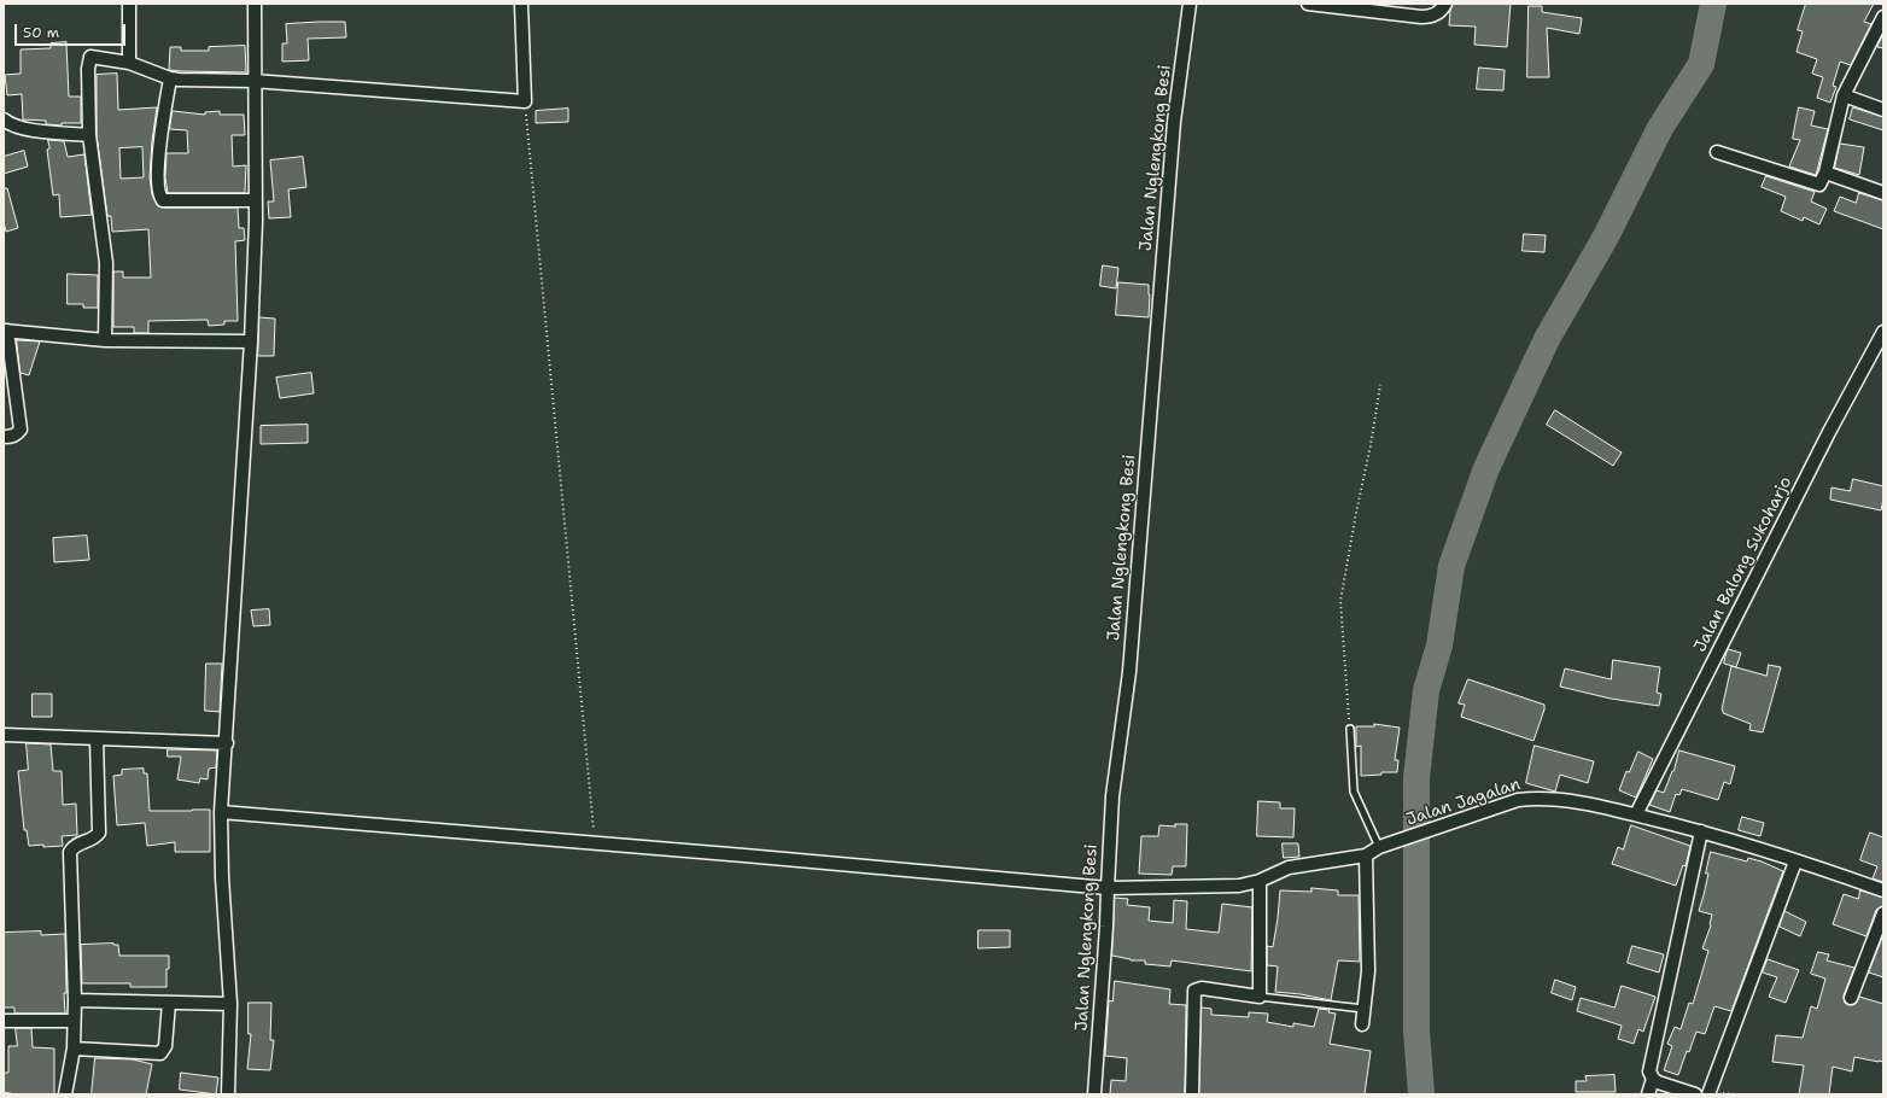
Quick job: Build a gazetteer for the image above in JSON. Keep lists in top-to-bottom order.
{
  "streets": {
    "street": ["Jalan Nglengkong Besi", "Jalan Balong Sukoharjo", "Jalan Jagalan"]
  },
  "crossings": [
    ["Jalan Nglengkong Besi", "Jalan Jagalan"],
    ["Jalan Balong Sukoharjo", "Jalan Jagalan"]
  ],
  "scale_bar": "50 m"
}
